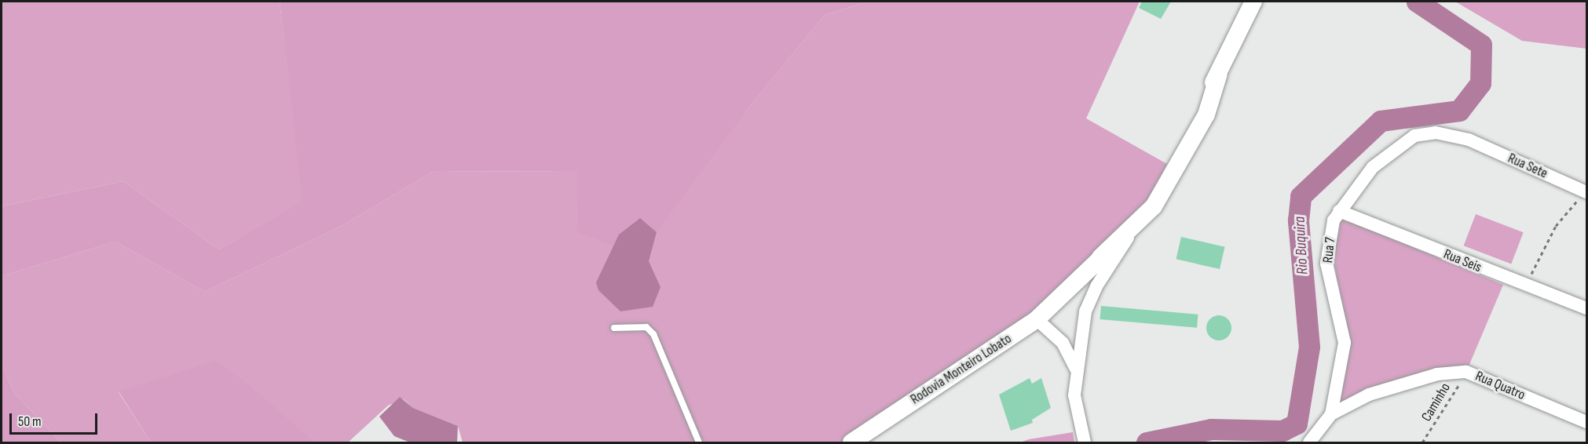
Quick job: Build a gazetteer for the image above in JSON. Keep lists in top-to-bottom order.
{
  "streets": {
    "main road": ["Rodovia Monteiro Lobato"],
    "street": [
      "Rua Sete",
      "Rua 7",
      "Rua Seis",
      "Rua Quatro"
    ],
    "path": ["Caminho"]
  },
  "crossings": [
    ["Rua Sete", "Rua 7"],
    ["Rua 7", "Rua Seis"],
    ["Rua 7", "Rua Quatro"],
    ["Rua Quatro", "Caminho"]
  ],
  "water": ["Rio Buquira"],
  "scale_bar": "50 m"
}
